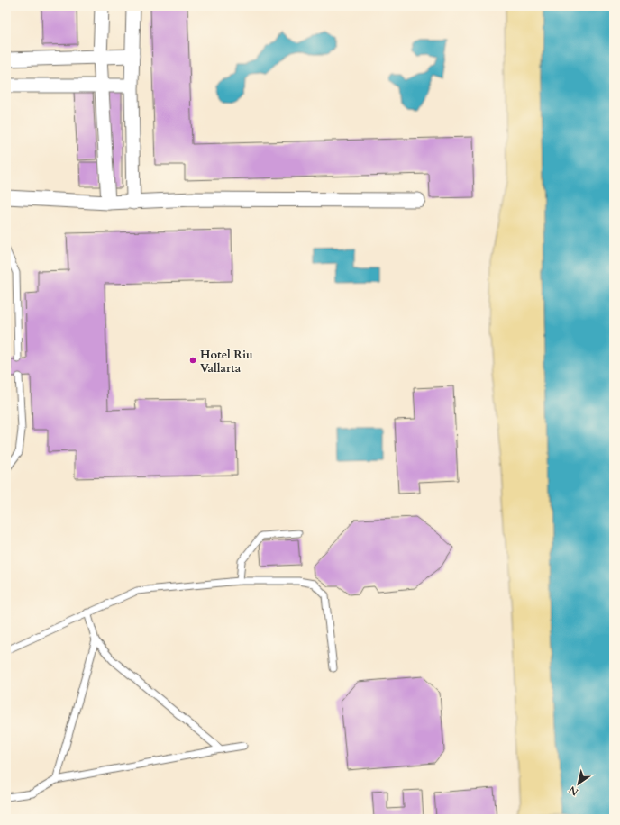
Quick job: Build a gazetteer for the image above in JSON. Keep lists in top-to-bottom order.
{
  "places": ["Hotel Riu Vallarta"],
  "north": "bottom left"
}
